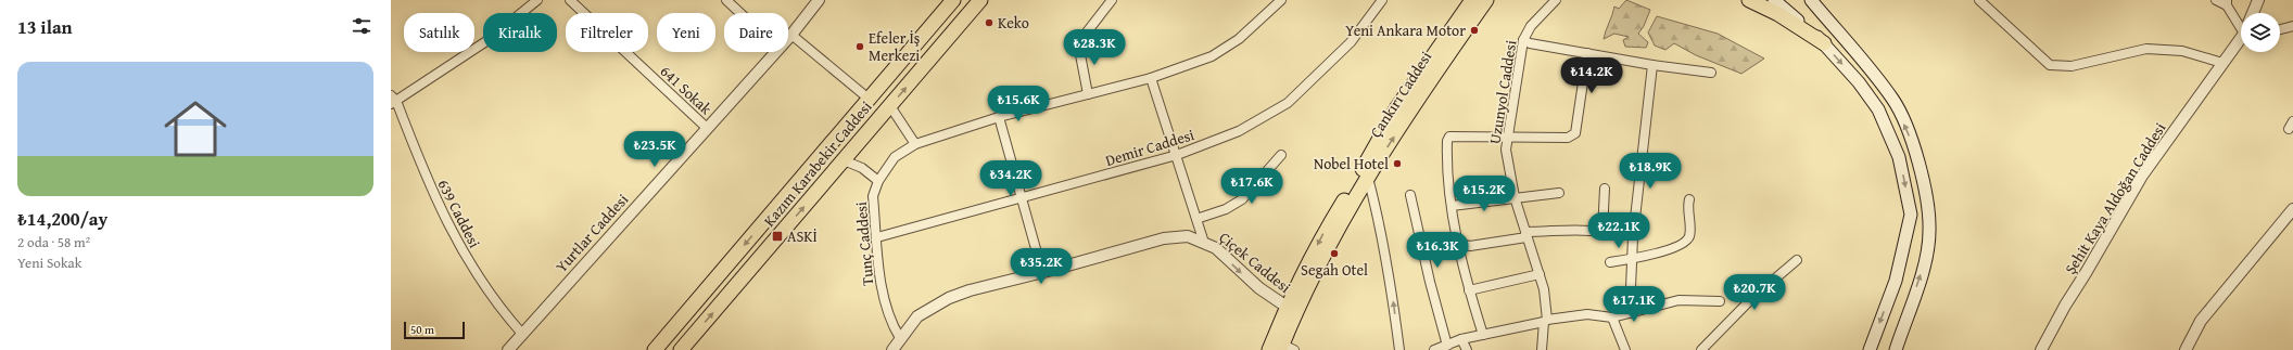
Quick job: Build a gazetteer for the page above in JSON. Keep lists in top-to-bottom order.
{
  "streets": {
    "main road": ["Çankırı Caddesi", "Kazım Karabekir Caddesi"],
    "street": [
      "641 Sokak",
      "Uzunyol Caddesi",
      "Demir Caddesi",
      "Şehit Kaya Aldoğan Caddesi",
      "639 Caddesi",
      "Yurtlar Caddesi",
      "Tunç Caddesi",
      "Çiçek Caddesi"
    ]
  },
  "crossings": [
    ["641 Sokak", "Yurtlar Caddesi"],
    ["Çankırı Caddesi", "Çiçek Caddesi"],
    ["Demir Caddesi", "Tunç Caddesi"],
    ["639 Caddesi", "Yurtlar Caddesi"],
    ["Tunç Caddesi", "Çiçek Caddesi"]
  ],
  "places": {
    "other": [
      "Keko",
      "Yeni Ankara Motor",
      "Efeler İş Merkezi",
      "Nobel Hotel",
      "Segah Otel"
    ],
    "transit": ["ASKİ"]
  },
  "scale_bar": "50 m",
  "page": {
    "heading": "13 ilan",
    "chip": [
      "Satılık",
      "Kiralık",
      "Filtreler",
      "Yeni",
      "Daire"
    ],
    "price": [
      "₺28.3K",
      "₺14.2K",
      "₺15.6K",
      "₺23.5K",
      "₺18.9K",
      "₺34.2K",
      "₺17.6K",
      "₺15.2K",
      "₺22.1K",
      "₺16.3K",
      "₺35.2K",
      "₺20.7K",
      "₺17.1K"
    ],
    "list": [
      {
        "name": "₺14,200/ay",
        "note": "2 oda · 58 m² · Yeni Sokak"
      }
    ],
    "scale": "50 m"
  }
}
